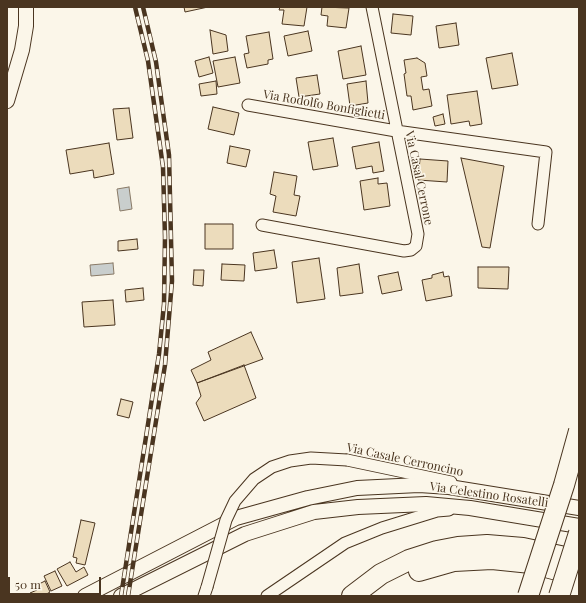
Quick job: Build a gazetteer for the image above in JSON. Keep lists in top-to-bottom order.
{
  "streets": {
    "street": [
      "Via Rodolfo Bonfiglietti",
      "Via Casal Cerrone",
      "Via Casale Cerroncino",
      "Via Celestino Rosatelli"
    ]
  },
  "crossings": [
    ["Via Rodolfo Bonfiglietti", "Via Casal Cerrone"],
    ["Via Casale Cerroncino", "Via Celestino Rosatelli"]
  ],
  "scale_bar": "50 m"
}
